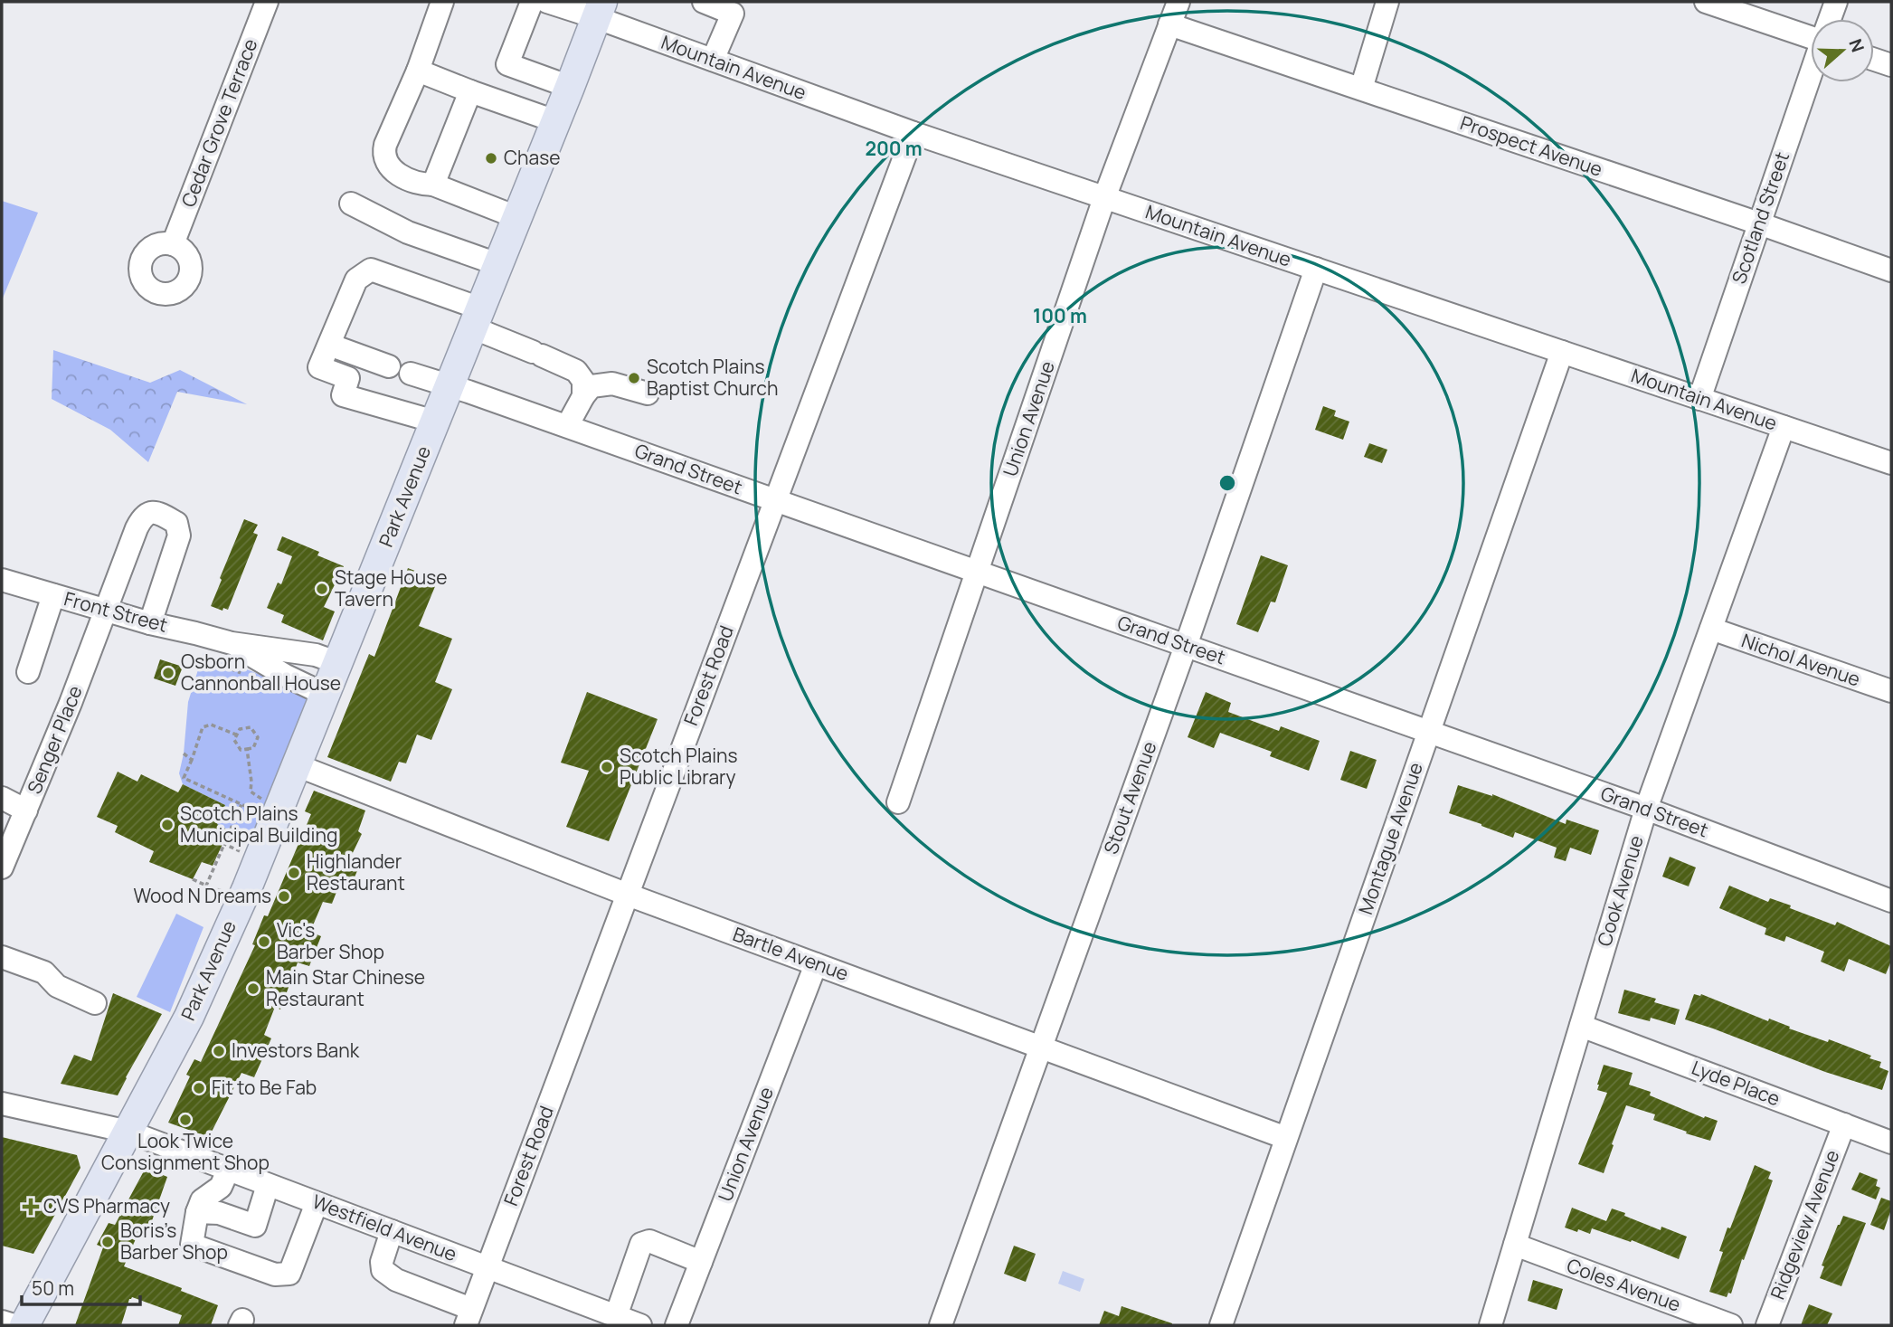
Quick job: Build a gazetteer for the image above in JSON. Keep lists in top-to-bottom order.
{
  "streets": {
    "main road": ["Park Avenue"],
    "street": [
      "Mountain Avenue",
      "Cedar Grove Terrace",
      "Prospect Avenue",
      "Scotland Street",
      "Union Avenue",
      "Grand Street",
      "Front Street",
      "Nichol Avenue",
      "Forest Road",
      "Senger Place",
      "Stout Avenue",
      "Montague Avenue",
      "Cook Avenue",
      "Bartle Avenue",
      "Lyde Place",
      "Ridgeview Avenue",
      "Westfield Avenue",
      "Coles Avenue"
    ]
  },
  "crossings": [
    ["Mountain Avenue", "Scotland Street"],
    ["Mountain Avenue", "Union Avenue"],
    ["Mountain Avenue", "Park Avenue"],
    ["Mountain Avenue", "Forest Road"],
    ["Mountain Avenue", "Stout Avenue"],
    ["Mountain Avenue", "Montague Avenue"],
    ["Mountain Avenue", "Cook Avenue"],
    ["Prospect Avenue", "Scotland Street"],
    ["Prospect Avenue", "Union Avenue"],
    ["Union Avenue", "Grand Street"],
    ["Union Avenue", "Bartle Avenue"],
    ["Grand Street", "Park Avenue"],
    ["Grand Street", "Forest Road"],
    ["Grand Street", "Stout Avenue"],
    ["Grand Street", "Montague Avenue"],
    ["Grand Street", "Cook Avenue"],
    ["Park Avenue", "Front Street"],
    ["Park Avenue", "Bartle Avenue"],
    ["Park Avenue", "Westfield Avenue"],
    ["Front Street", "Senger Place"],
    ["Nichol Avenue", "Cook Avenue"],
    ["Forest Road", "Bartle Avenue"],
    ["Forest Road", "Westfield Avenue"],
    ["Stout Avenue", "Bartle Avenue"],
    ["Montague Avenue", "Bartle Avenue"],
    ["Cook Avenue", "Lyde Place"],
    ["Cook Avenue", "Coles Avenue"],
    ["Lyde Place", "Ridgeview Avenue"]
  ],
  "places": {
    "other": [
      "Chase",
      "Scotch Plains Baptist Church",
      "Stage House Tavern",
      "Osborn Cannonball House",
      "Scotch Plains Public Library",
      "Scotch Plains Municipal Building",
      "Highlander Restaurant",
      "Wood N Dreams",
      "Vic's Barber Shop",
      "Main Star Chinese Restaurant",
      "Investors Bank",
      "Fit to Be Fab",
      "Look Twice Consignment Shop",
      "Boris’s Barber Shop"
    ],
    "health": ["CVS Pharmacy"]
  },
  "scale_bar": "50 m",
  "north": "right",
  "rings": ["200 m", "100 m"]
}
